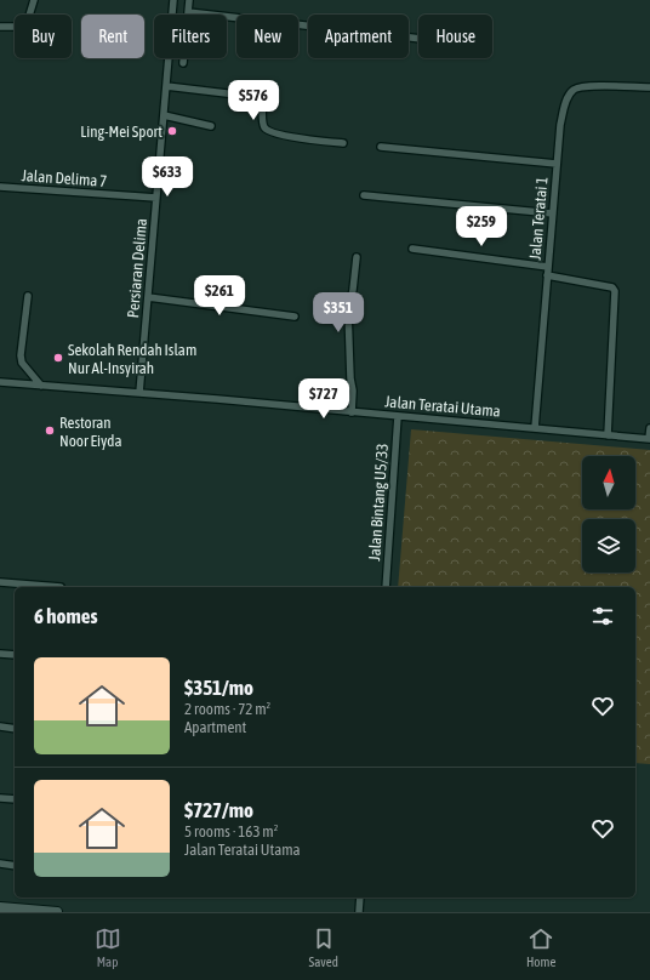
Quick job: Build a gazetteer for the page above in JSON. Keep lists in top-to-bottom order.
{
  "streets": {
    "street": [
      "Jalan Delima 7",
      "Jalan Teratai 1",
      "Persiaran Delima",
      "Jalan Teratai Utama",
      "Jalan Bintang U5/33"
    ]
  },
  "crossings": [
    ["Jalan Delima 7", "Persiaran Delima"],
    ["Jalan Teratai 1", "Jalan Teratai Utama"],
    ["Persiaran Delima", "Jalan Teratai Utama"],
    ["Jalan Teratai Utama", "Jalan Bintang U5/33"]
  ],
  "places": ["Ling-Mei Sport", "Sekolah Rendah Islam Nur Al-Insyirah", "Restoran Noor Eiyda"],
  "north": "top",
  "page": {
    "chip": [
      "Buy",
      "Rent",
      "Filters",
      "New",
      "Apartment",
      "House"
    ],
    "price": [
      "$576",
      "$633",
      "$259",
      "$261",
      "$351",
      "$727"
    ],
    "heading": "6 homes",
    "list": [
      {
        "name": "$351/mo",
        "note": "2 rooms · 72 m² · Apartment"
      },
      {
        "name": "$727/mo",
        "note": "5 rooms · 163 m² · Jalan Teratai Utama"
      }
    ],
    "tabs": ["Map", "Saved", "Home"]
  }
}
